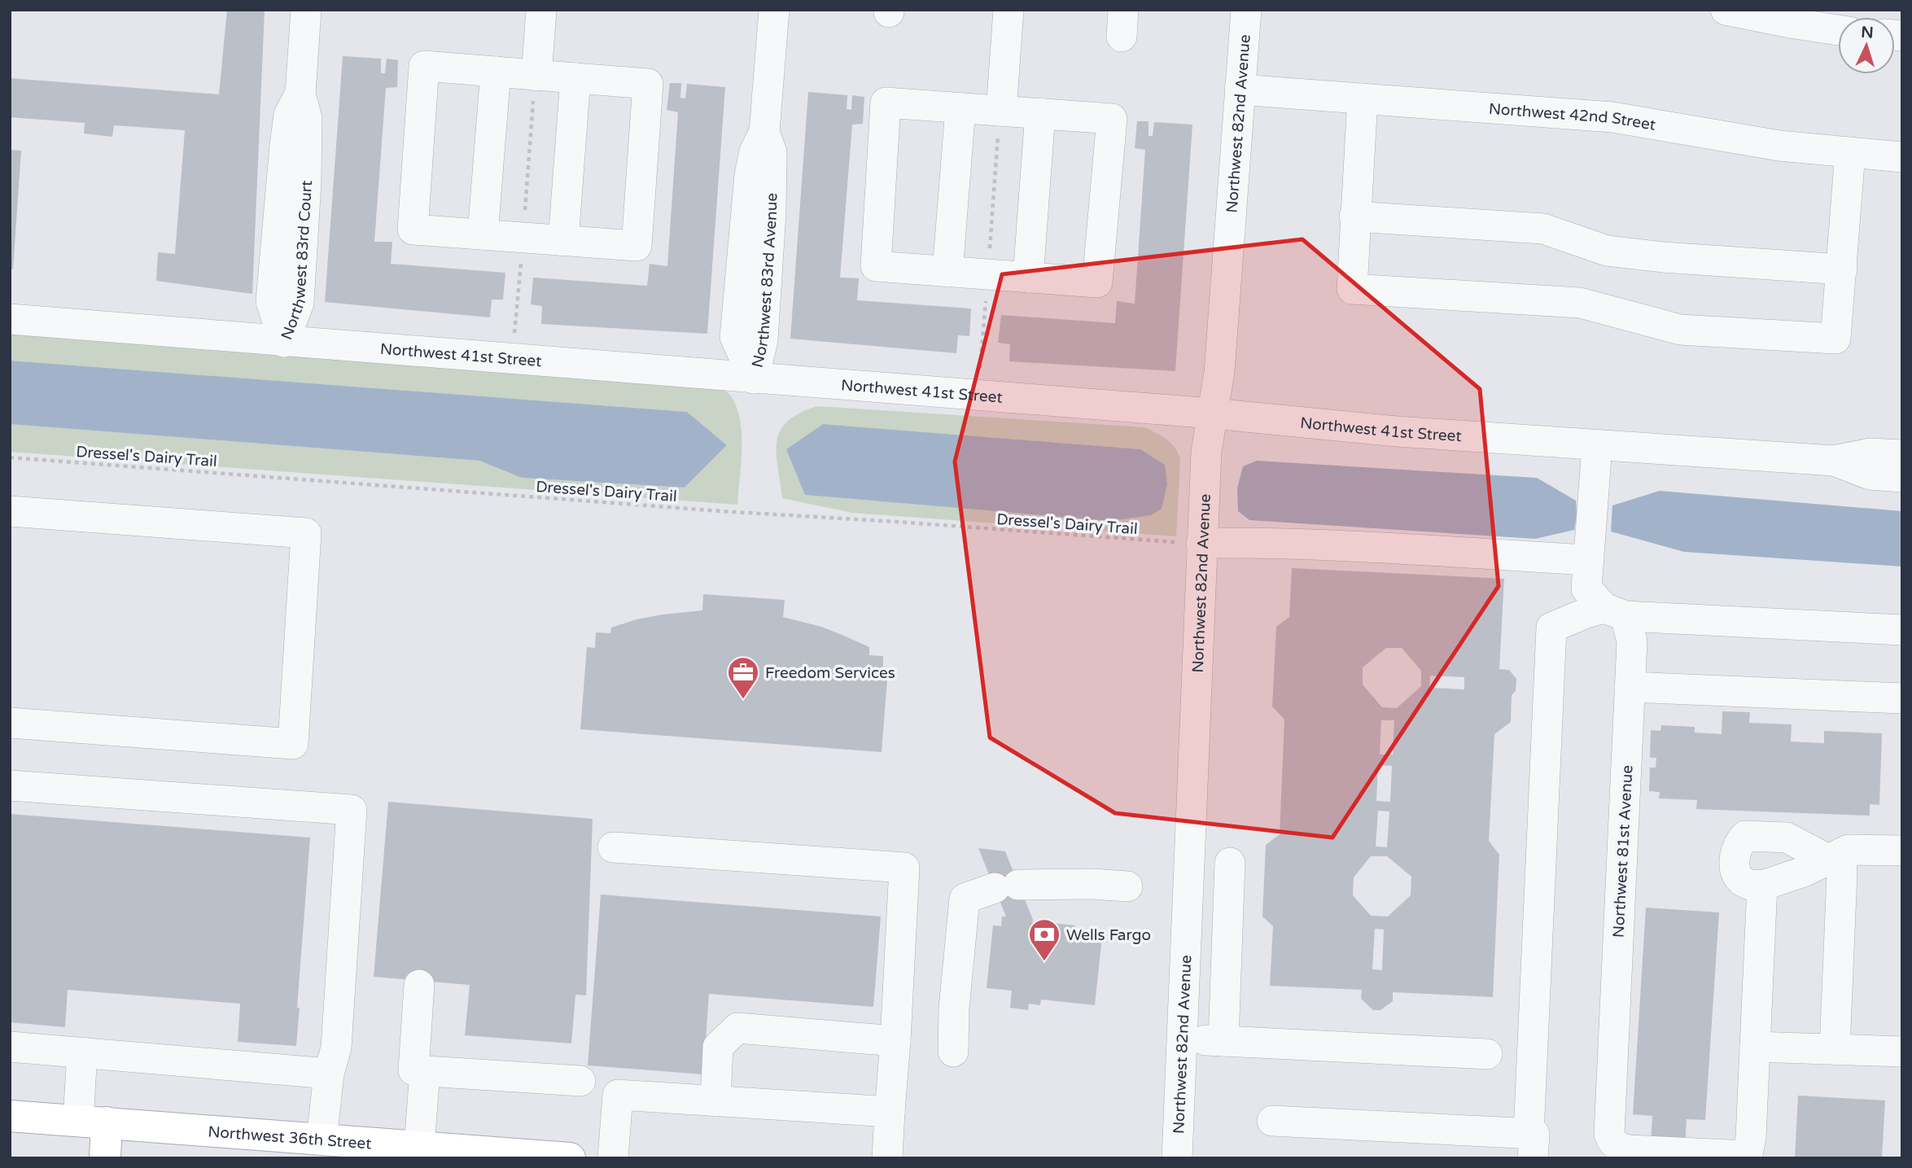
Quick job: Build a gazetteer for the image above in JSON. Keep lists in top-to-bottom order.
{
  "streets": {
    "main road": ["Northwest 36th Street"],
    "street": [
      "Northwest 42nd Street",
      "Northwest 82nd Avenue",
      "Northwest 83rd Court",
      "Northwest 83rd Avenue",
      "Northwest 41st Street",
      "Northwest 81st Avenue"
    ],
    "path": ["Dressel's Dairy Trail"]
  },
  "crossings": [
    ["Northwest 42nd Street", "Northwest 82nd Avenue"],
    ["Northwest 82nd Avenue", "Northwest 41st Street"],
    ["Northwest 82nd Avenue", "Dressel's Dairy Trail"],
    ["Northwest 83rd Court", "Northwest 41st Street"],
    ["Northwest 83rd Avenue", "Northwest 41st Street"],
    ["Northwest 41st Street", "Northwest 81st Avenue"]
  ],
  "places": {
    "office": ["Freedom Services"],
    "bank": ["Wells Fargo"]
  },
  "north": "top"
}
